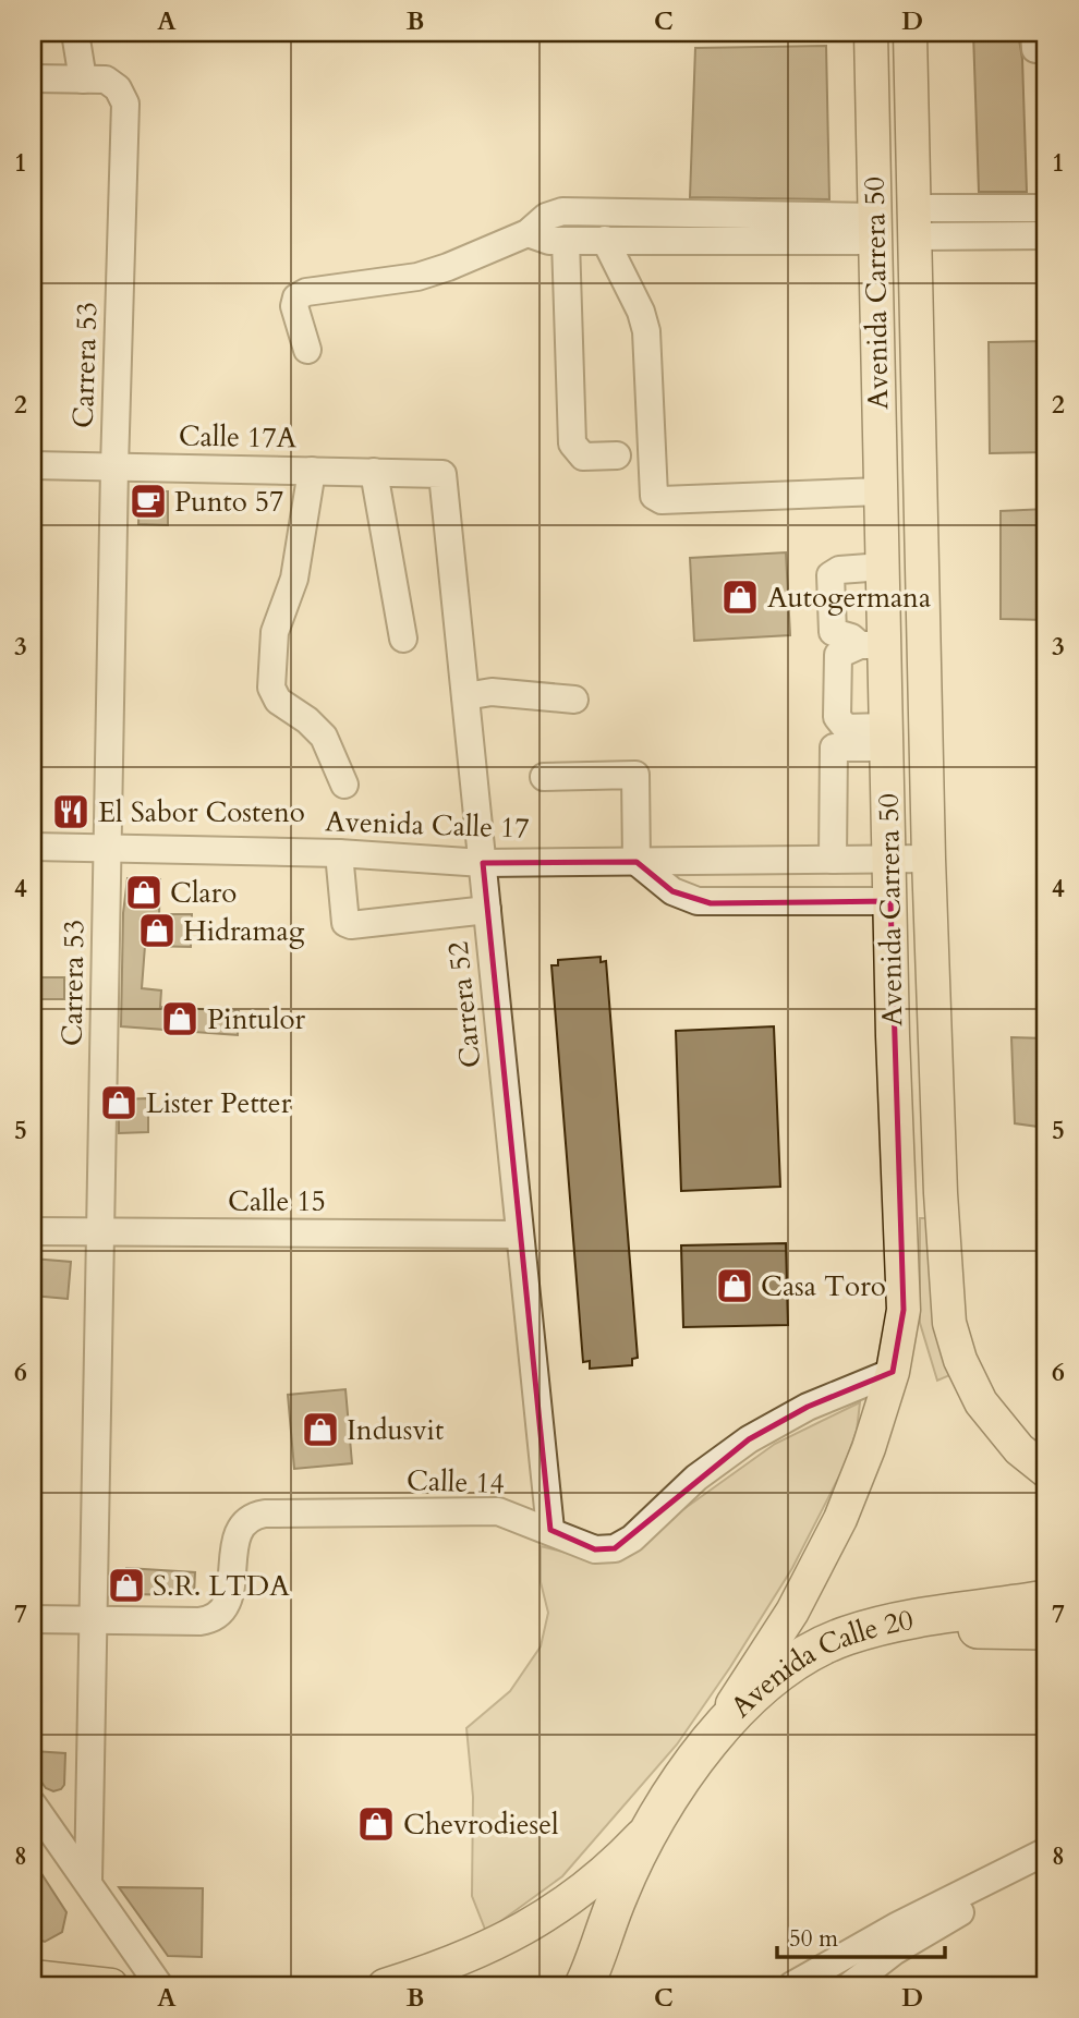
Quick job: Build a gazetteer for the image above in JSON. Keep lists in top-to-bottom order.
{
  "streets": {
    "highway": ["Avenida Calle 20"],
    "main road": ["Avenida Carrera 50"],
    "street": [
      "Carrera 53",
      "Calle 17A",
      "Avenida Calle 17",
      "Carrera 52",
      "Calle 15",
      "Calle 14"
    ]
  },
  "crossings": [
    ["Avenida Carrera 50", "Avenida Calle 17"],
    ["Avenida Carrera 50", "Calle 14"],
    ["Avenida Carrera 50", "Avenida Calle 20"],
    ["Carrera 53", "Calle 17A"],
    ["Carrera 53", "Avenida Calle 17"],
    ["Carrera 53", "Calle 15"],
    ["Carrera 53", "Calle 14"],
    ["Calle 17A", "Carrera 52"],
    ["Avenida Calle 17", "Carrera 52"],
    ["Carrera 52", "Calle 15"],
    ["Carrera 52", "Calle 14"]
  ],
  "places": {
    "cafe": ["Punto 57"],
    "shop": [
      "Autogermana",
      "Claro",
      "Hidramag",
      "Pintulor",
      "Lister Petter",
      "Casa Toro",
      "Indusvit",
      "S.R. LTDA",
      "Chevrodiesel"
    ],
    "restaurant": ["El Sabor Costeno"]
  },
  "scale_bar": "50 m",
  "grid": {
    "columns": [
      "A",
      "B",
      "C",
      "D"
    ],
    "rows": [
      "1",
      "2",
      "3",
      "4",
      "5",
      "6",
      "7",
      "8"
    ]
  }
}
